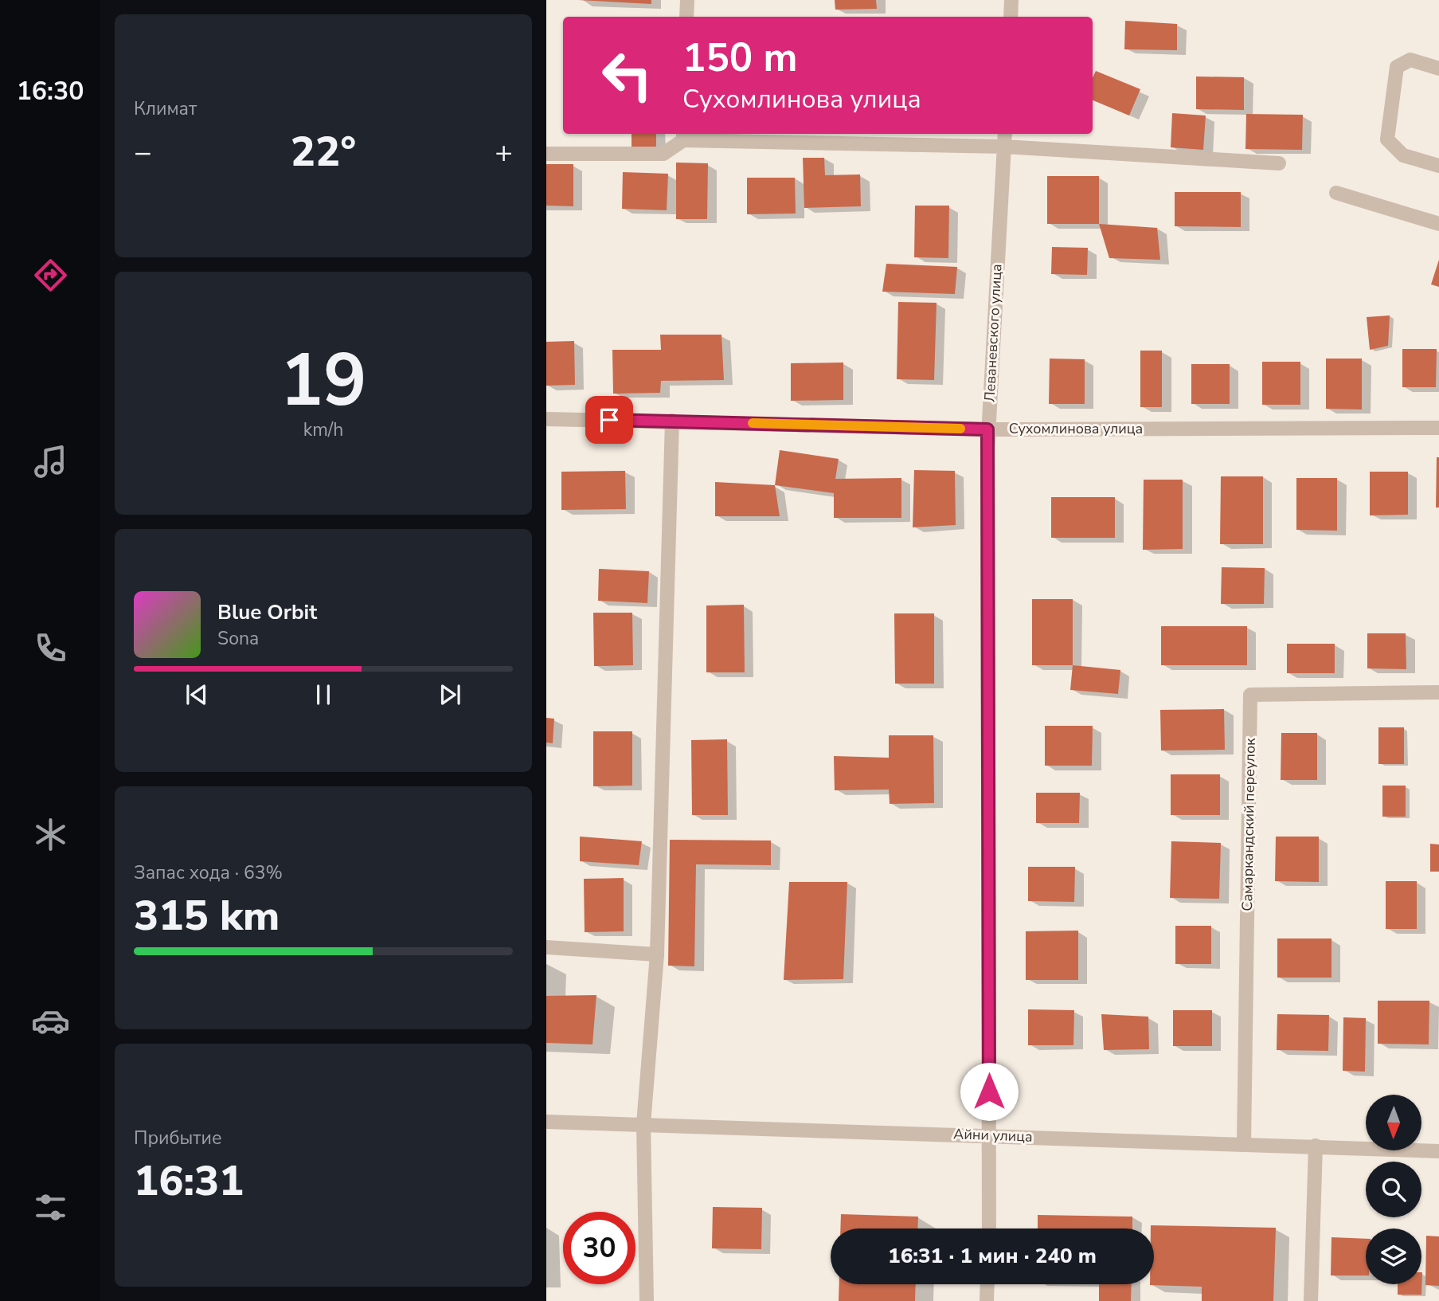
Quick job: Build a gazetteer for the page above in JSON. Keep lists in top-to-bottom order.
{
  "streets": {
    "street": [
      "Леваневского улица",
      "Сухомлинова улица",
      "Самаркандский переулок",
      "Айни улица"
    ]
  },
  "crossings": [
    ["Леваневского улица", "Сухомлинова улица"],
    ["Леваневского улица", "Айни улица"],
    ["Самаркандский переулок", "Айни улица"]
  ],
  "north": "bottom",
  "page": {
    "tabs": "16:30",
    "tile": [
      "Климат",
      ["19", "km/h"],
      ["Запас хода · 63%", "315 km"],
      ["Прибытие", "16:31"]
    ],
    "turn": ["150 m", "Сухомлинова улица"],
    "heat": ["−", "22°", "+"],
    "song": ["Blue Orbit", "Sona"],
    "limit": "30",
    "trip": "16:31 · 1 мин · 240 m"
  }
}
